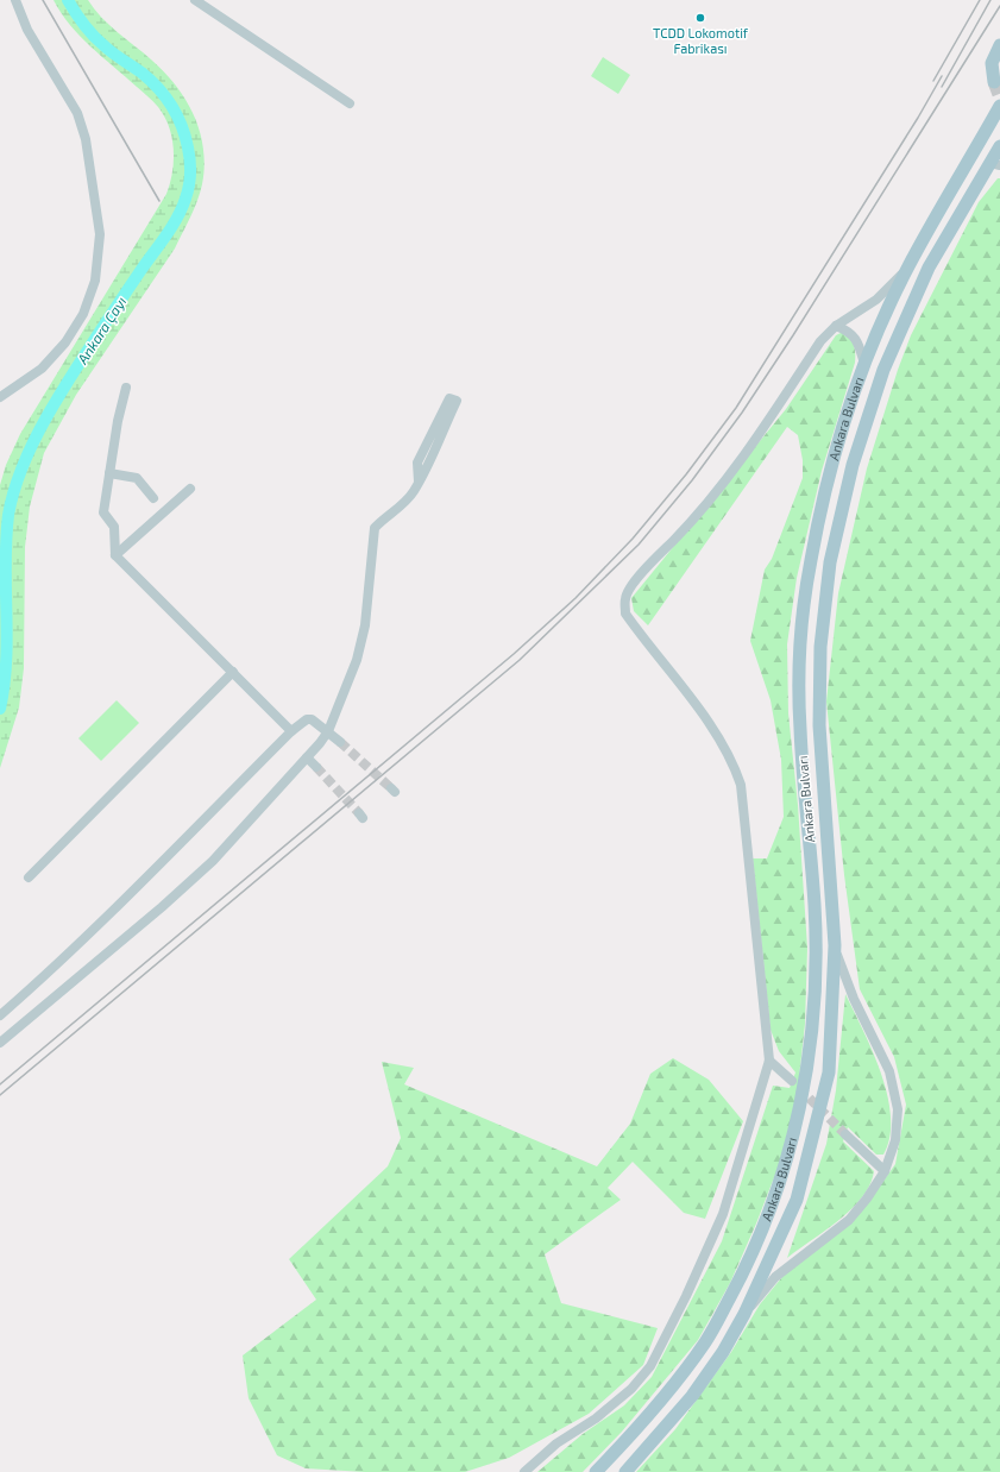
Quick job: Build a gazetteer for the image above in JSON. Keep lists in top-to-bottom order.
{
  "streets": {
    "main road": ["Ankara Bulvarı"]
  },
  "water": ["Ankara Çayı"],
  "places": ["TCDD Lokomotif Fabrikası"]
}
